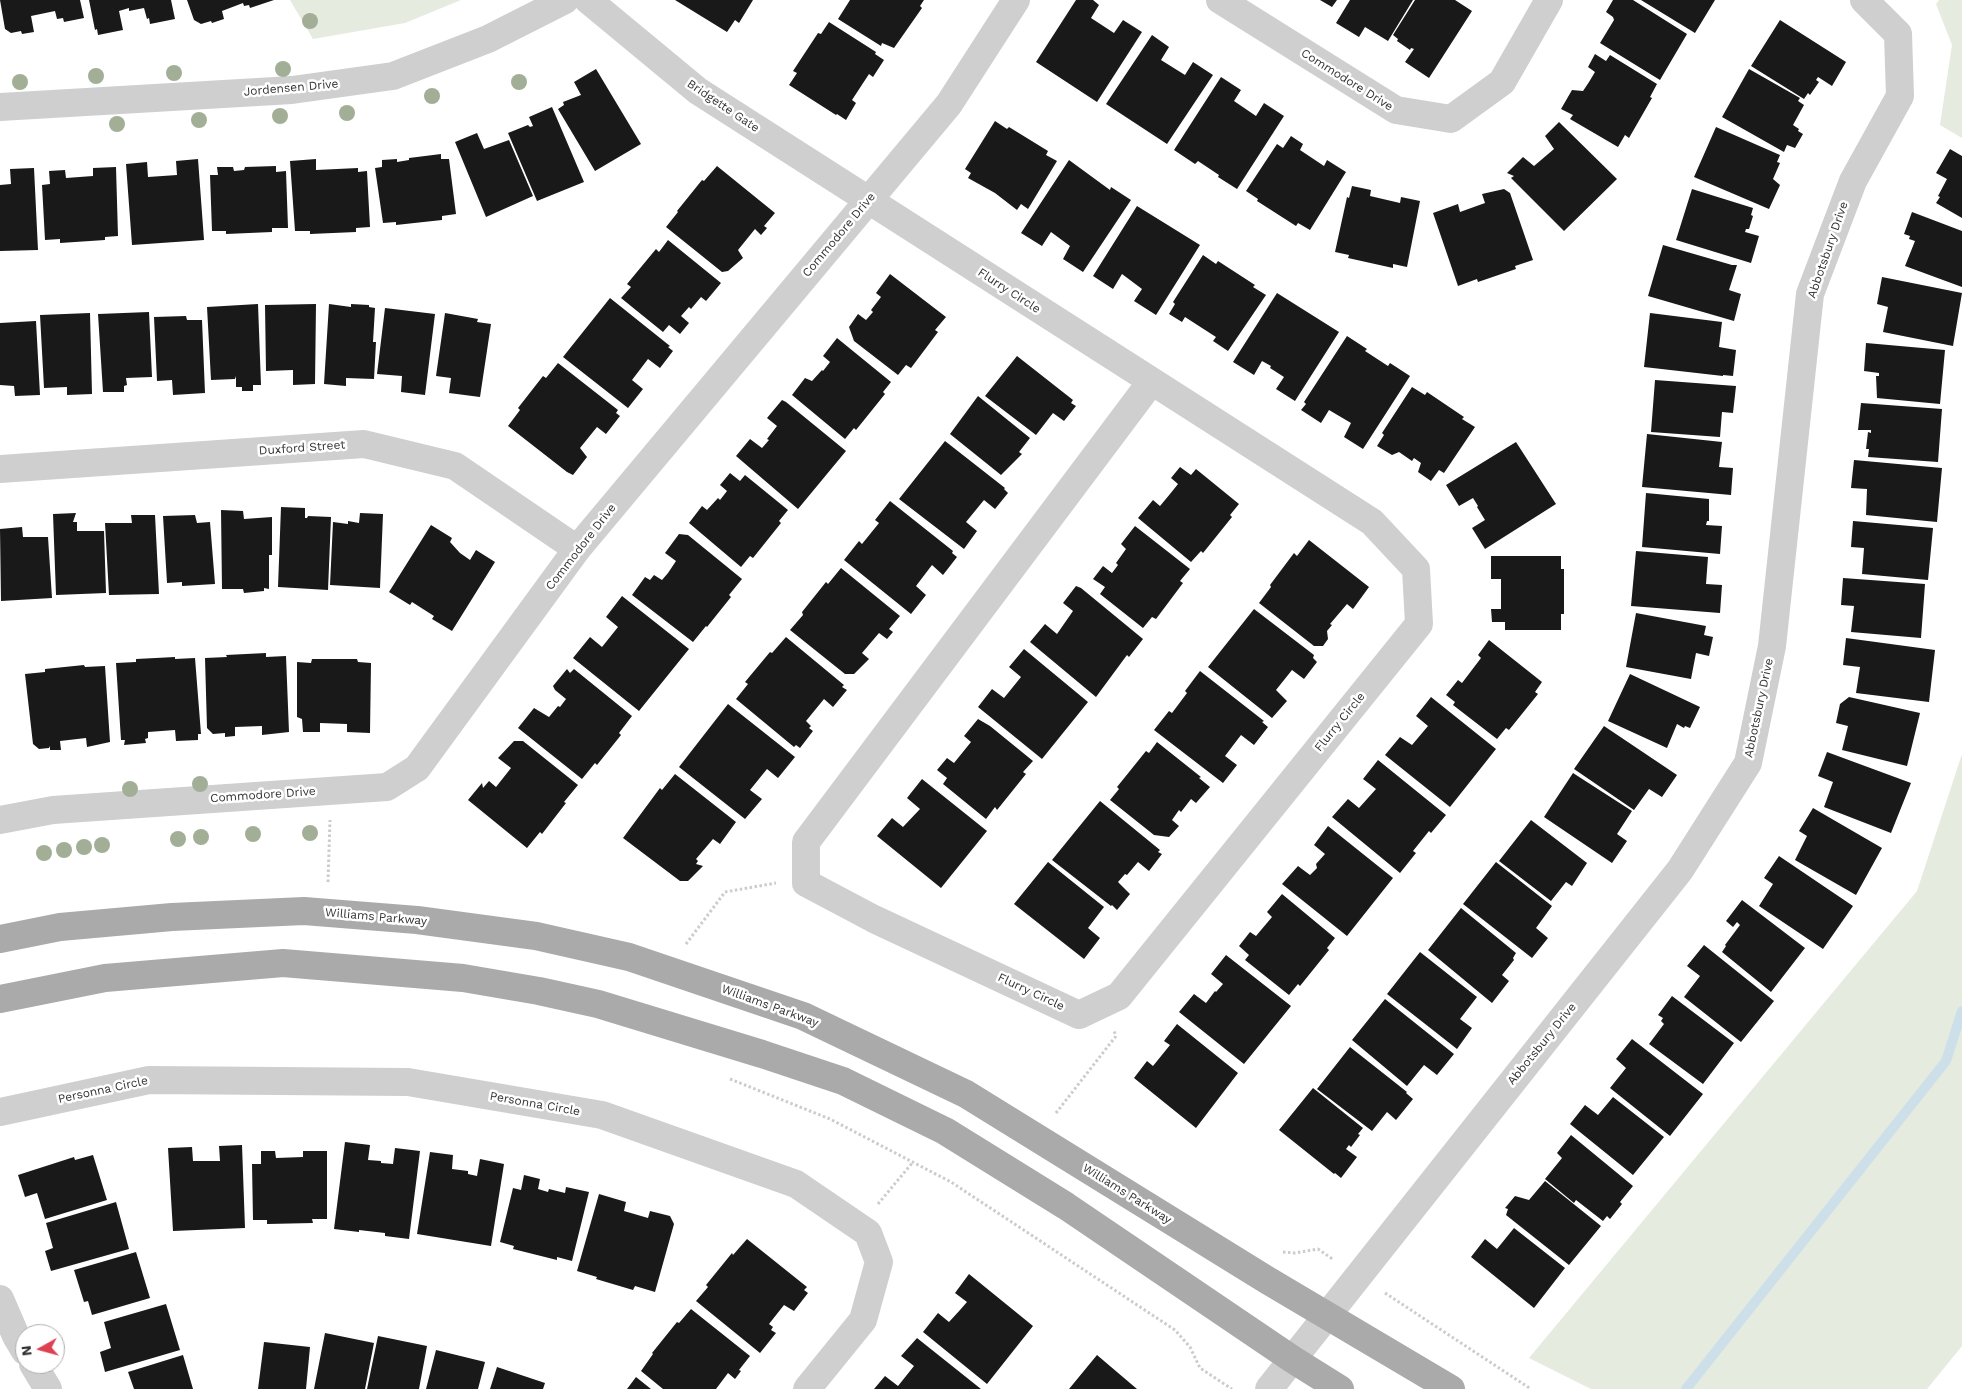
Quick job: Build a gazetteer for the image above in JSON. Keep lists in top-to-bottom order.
{
  "streets": {
    "main road": ["Williams Parkway"],
    "street": [
      "Commodore Drive",
      "Jordensen Drive",
      "Bridgette Gate",
      "Abbotsbury Drive",
      "Flurry Circle",
      "Duxford Street",
      "Personna Circle"
    ]
  },
  "crossings": [
    ["Commodore Drive", "Bridgette Gate"],
    ["Commodore Drive", "Flurry Circle"],
    ["Commodore Drive", "Duxford Street"],
    ["Bridgette Gate", "Flurry Circle"],
    ["Abbotsbury Drive", "Williams Parkway"]
  ],
  "north": "left"
}
